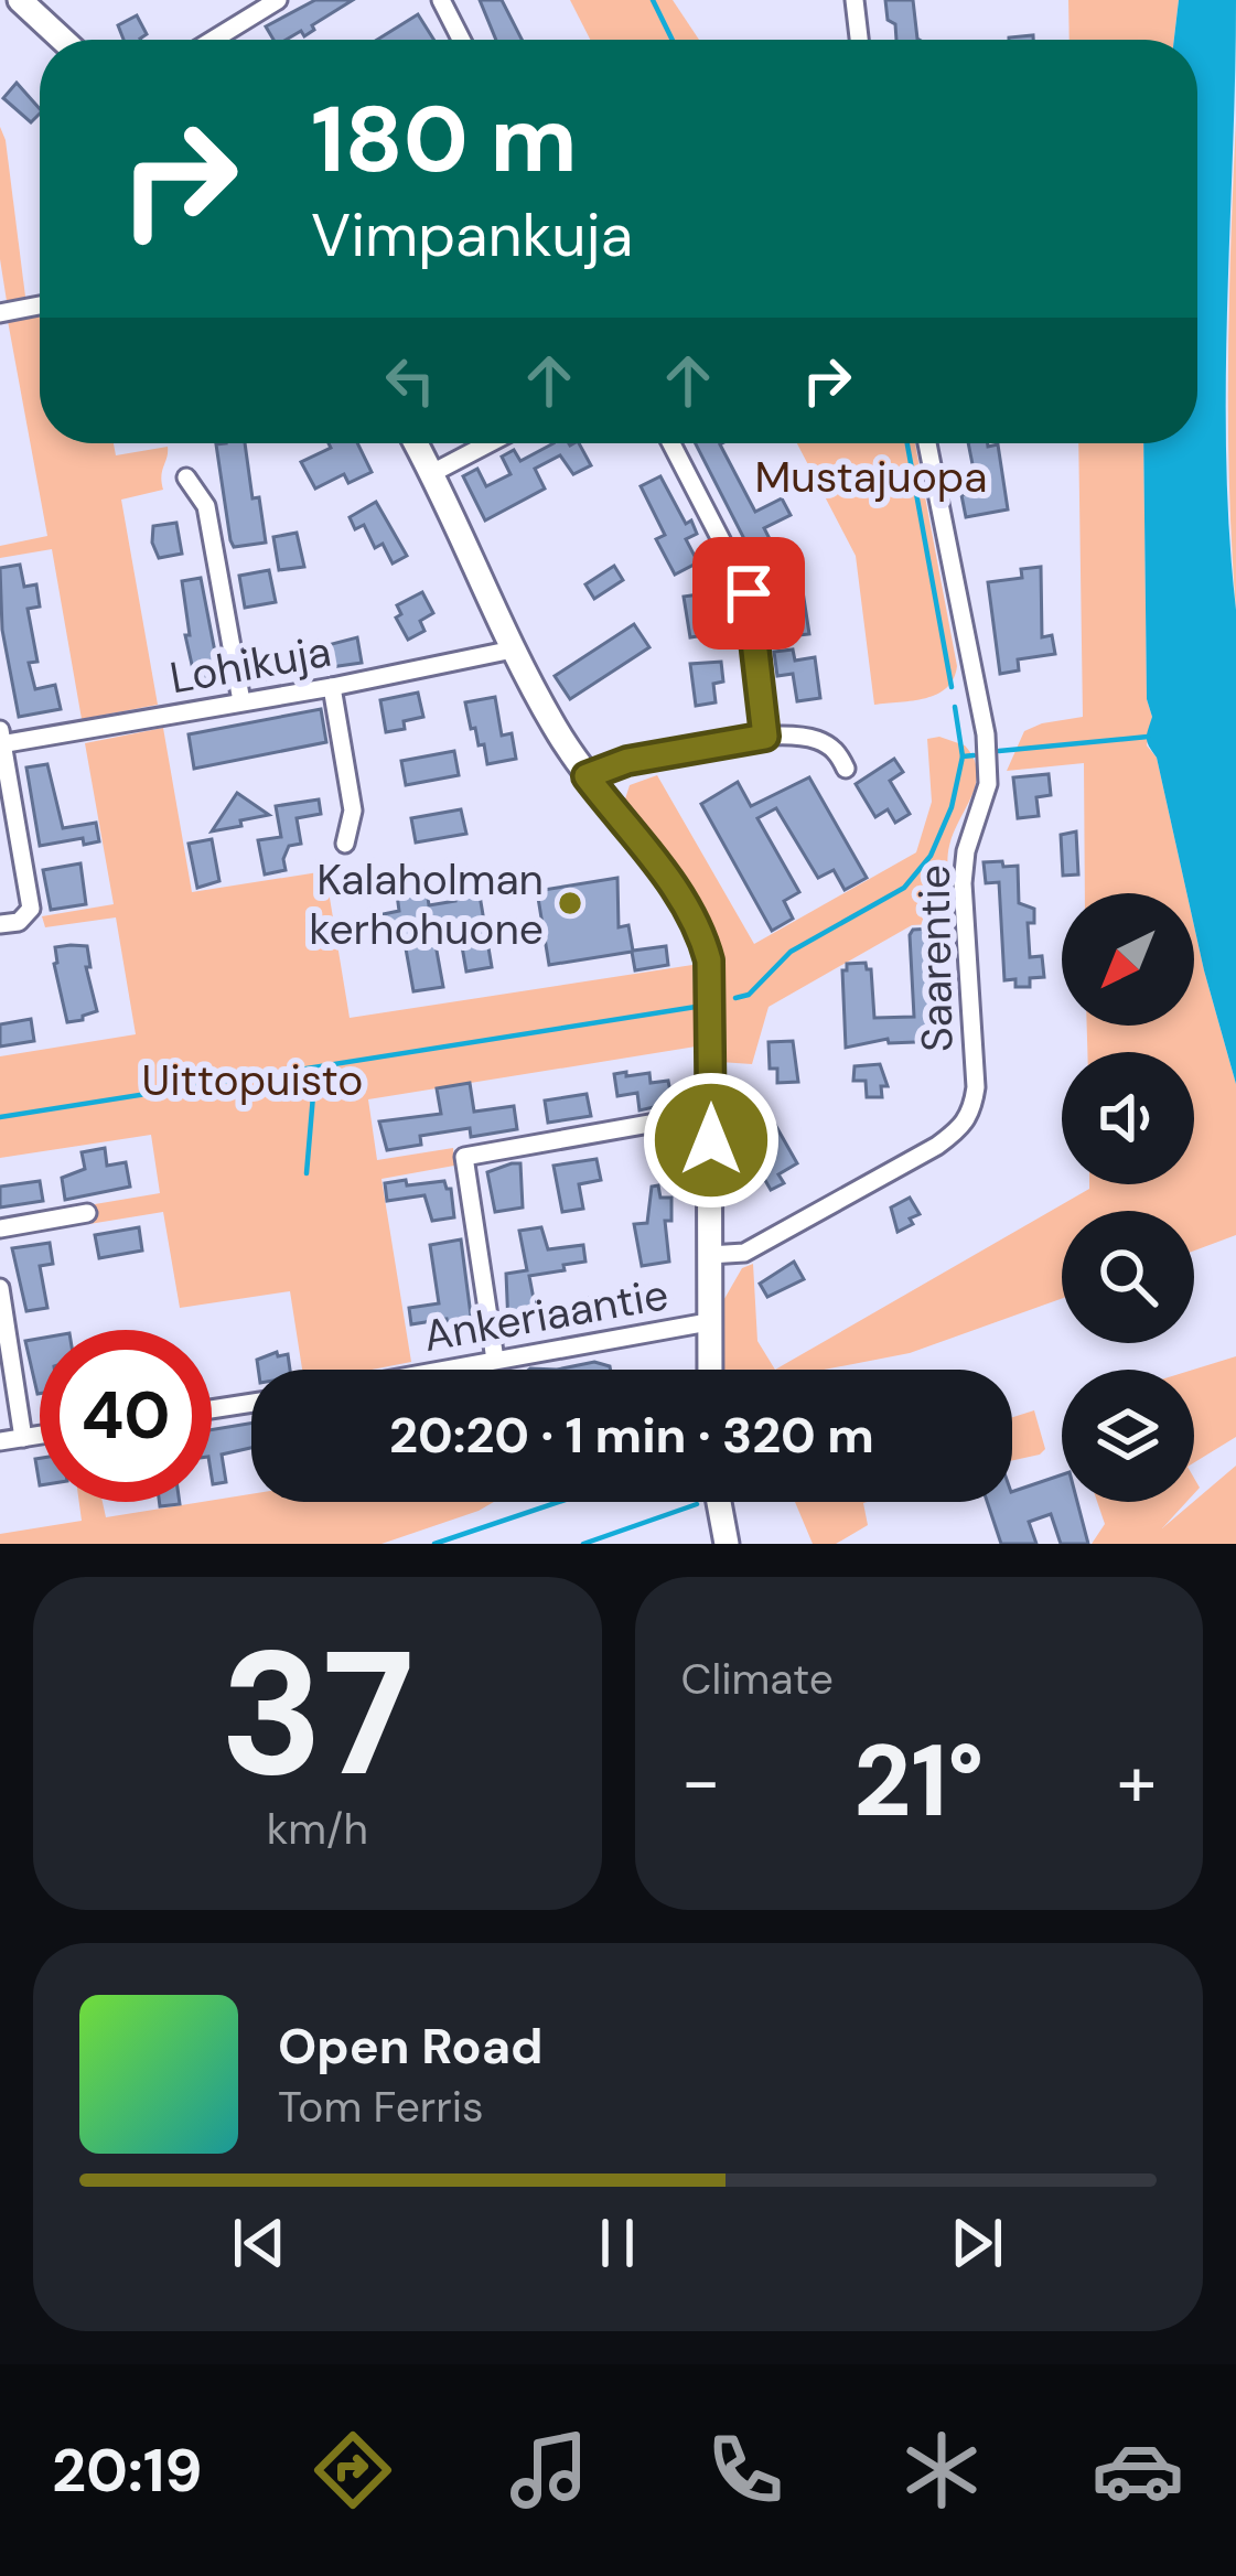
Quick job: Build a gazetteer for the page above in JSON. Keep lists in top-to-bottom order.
{
  "streets": {
    "street": ["Lohikuja", "Saarentie", "Ankeriaantie"]
  },
  "parks": ["Mustajuopa", "Uittopuisto"],
  "places": ["Kalaholman kerhohuone"],
  "north": "bottom left",
  "page": {
    "turn": ["180 m", "Vimpankuja"],
    "limit": "40",
    "trip": "20:20 · 1 min · 320 m",
    "tile": [
      ["37", "km/h"],
      "Climate"
    ],
    "heat": ["−", "21°", "+"],
    "song": ["Open Road", "Tom Ferris"],
    "tabs": "20:19"
  }
}
